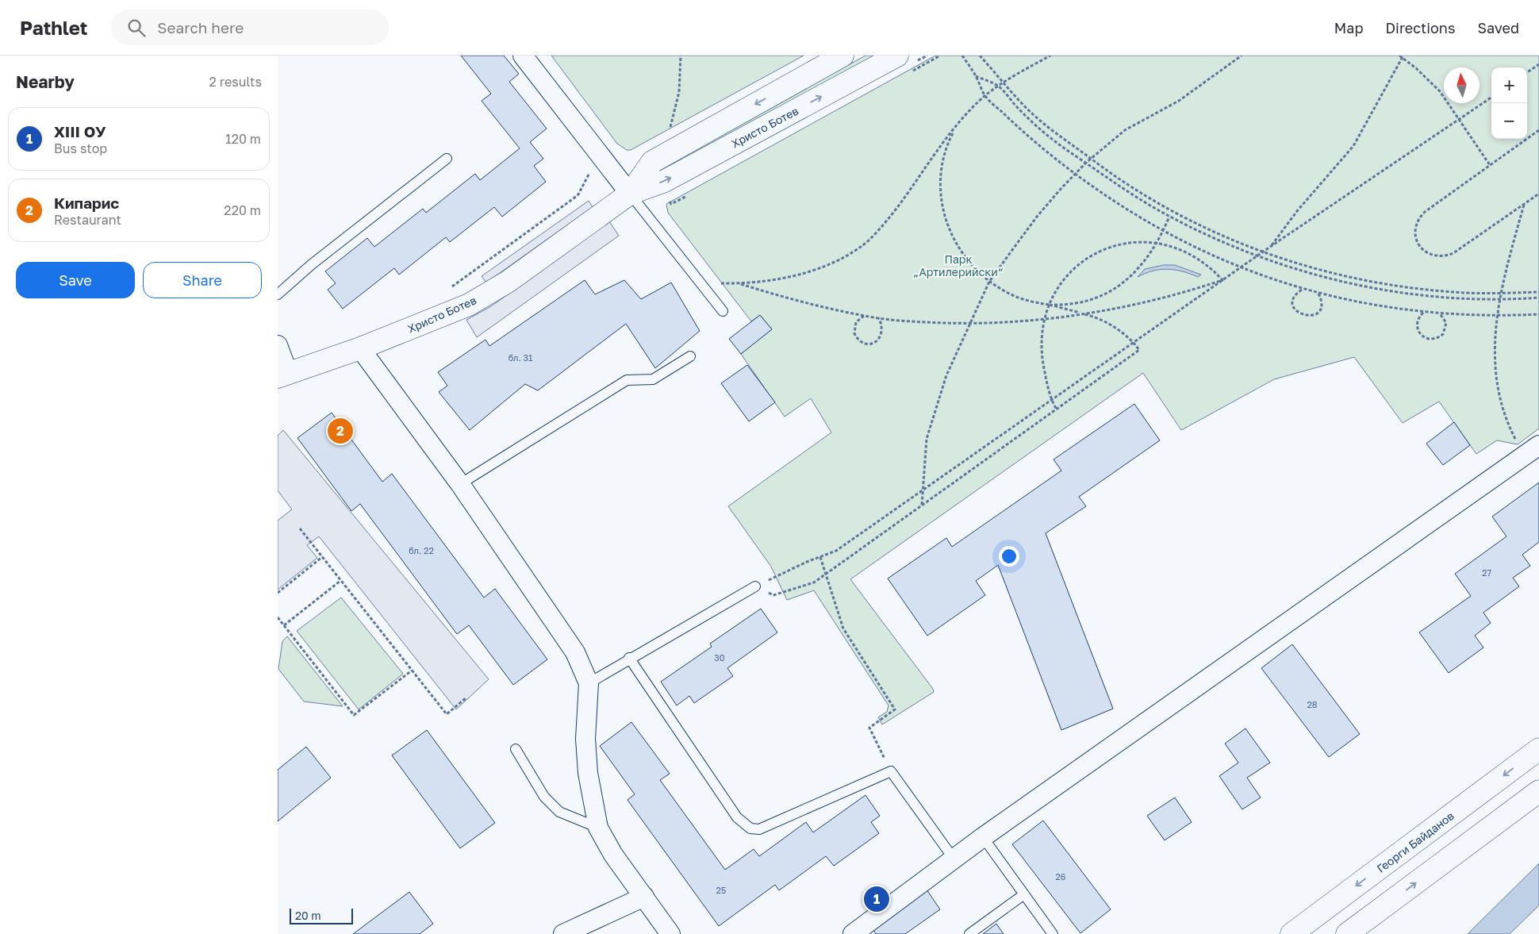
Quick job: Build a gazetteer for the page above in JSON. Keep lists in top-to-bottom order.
{
  "streets": {
    "street": ["Христо Ботев", "Георги Байданов"]
  },
  "parks": ["Парк „Артилерийски“"],
  "house_numbers": [
    "бл. 31",
    "бл. 22",
    "27",
    "30",
    "28",
    "26",
    "25"
  ],
  "scale_bar": "20 m",
  "north": "top",
  "page": {
    "header": "Pathlet",
    "search": "Search here",
    "nav": ["Map", "Directions", "Saved"],
    "heading": ["Nearby", "2 results"],
    "map_buttons": ["+", "−"],
    "list": [
      {
        "mark": "1",
        "name": "XIII ОУ",
        "note": "Bus stop",
        "value": "120 m"
      },
      {
        "mark": "2",
        "name": "Кипарис",
        "note": "Restaurant",
        "value": "220 m"
      }
    ],
    "buttons": ["Save", "Share"],
    "pins": ["2", "1"],
    "scale": "20 m"
  }
}
